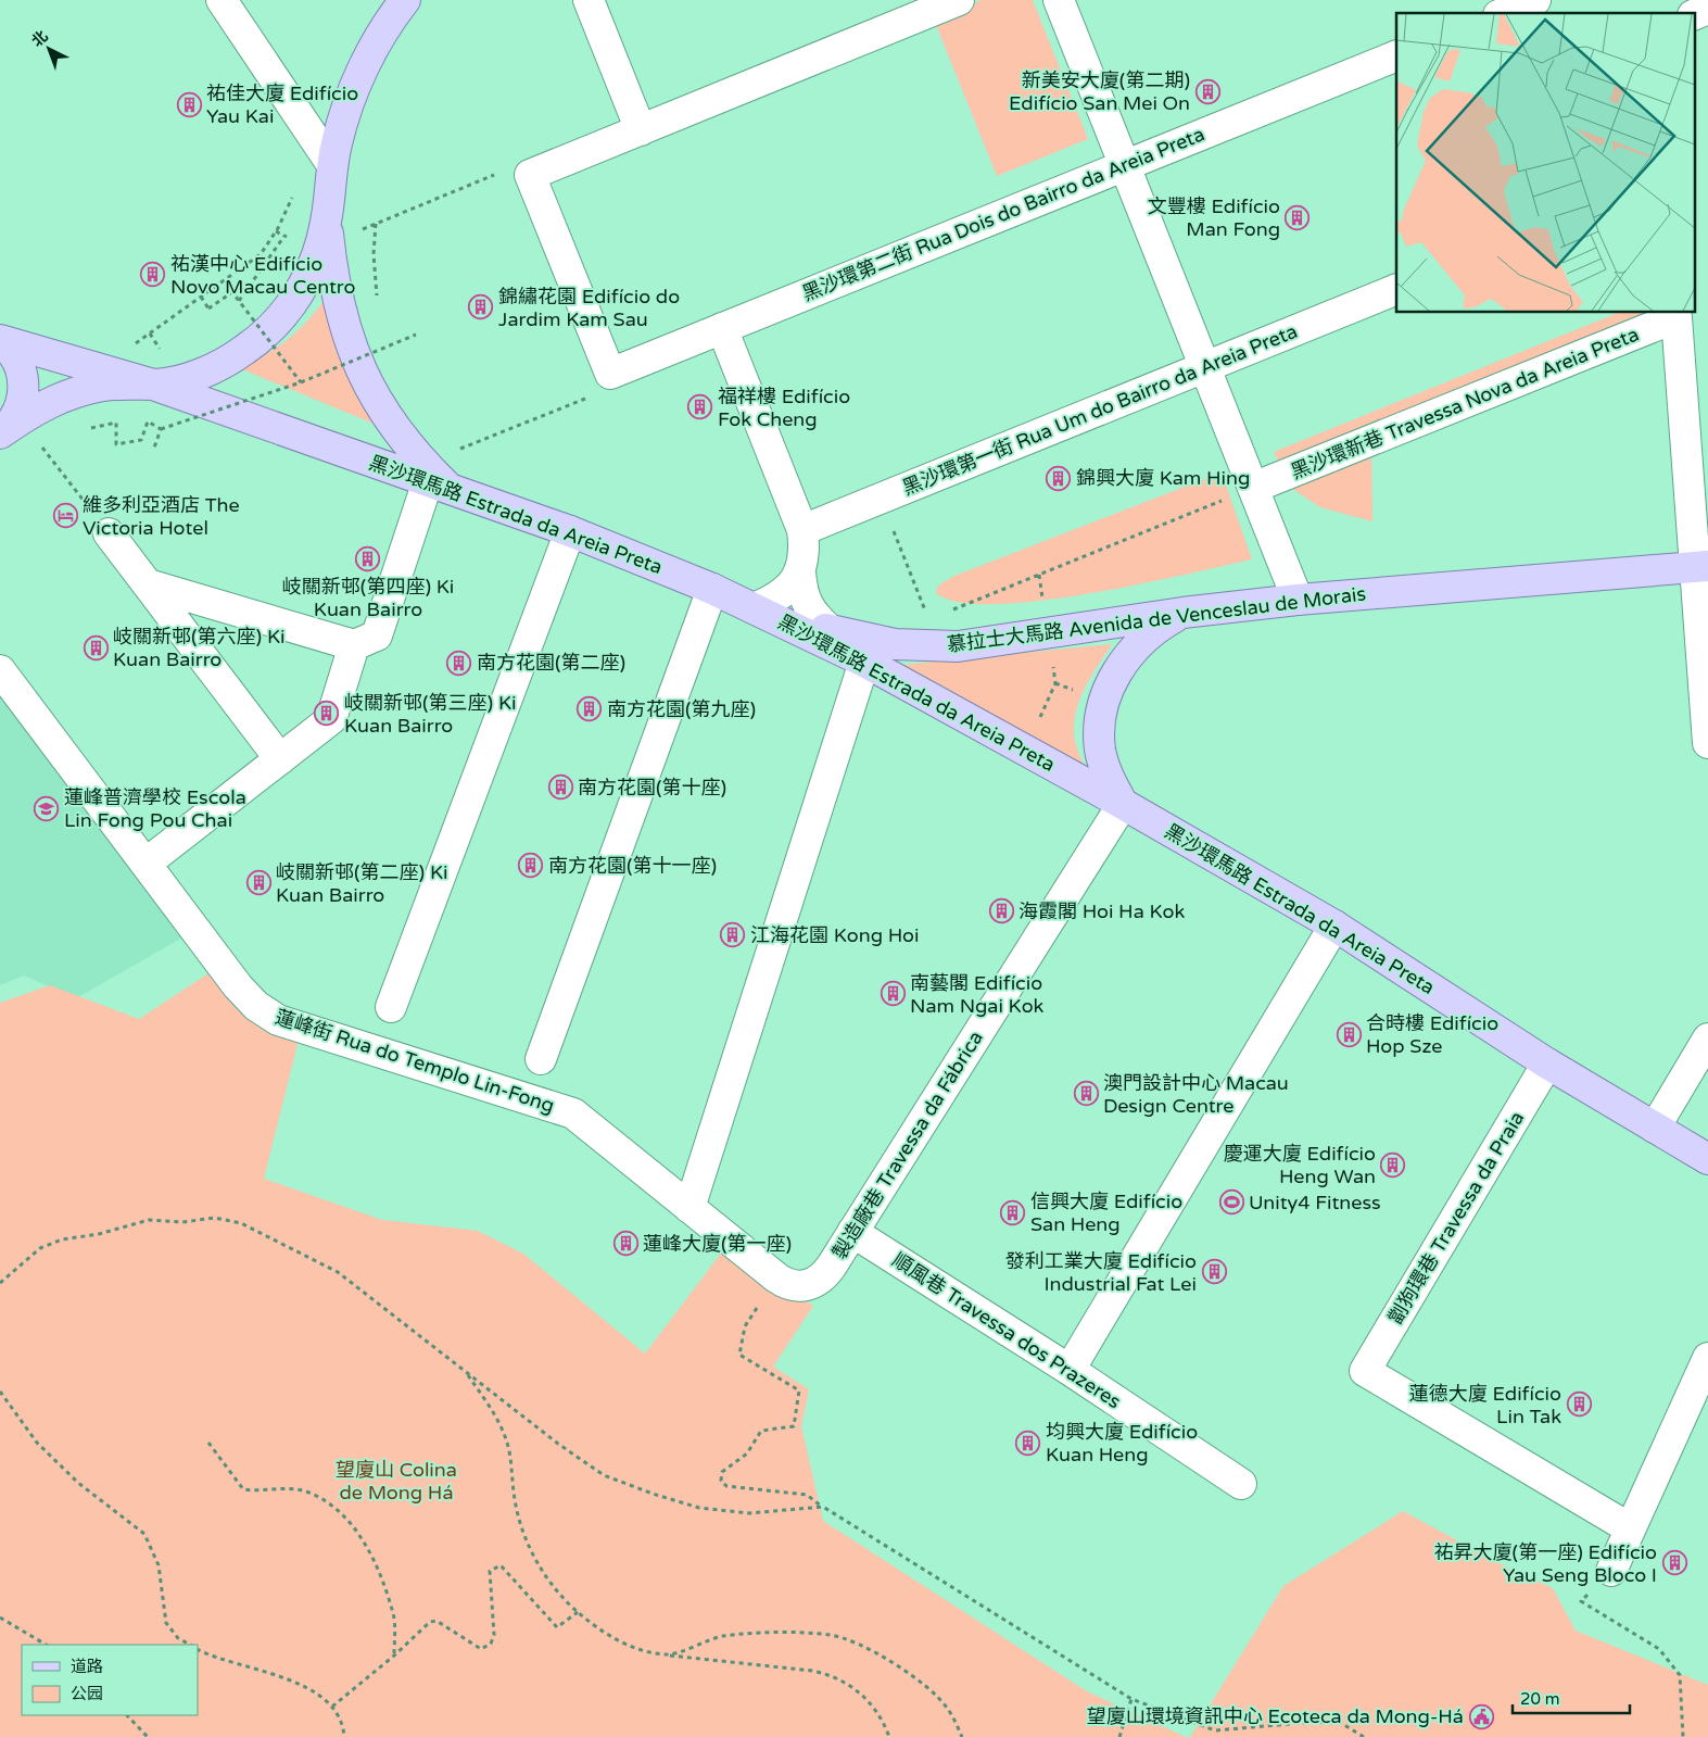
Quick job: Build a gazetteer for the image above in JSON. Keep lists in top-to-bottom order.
{
  "streets": {
    "main road": ["黑沙環馬路 Estrada da Areia Preta", "慕拉士大馬路 Avenida de Venceslau de Morais"],
    "street": [
      "黑沙環第二街 Rua Dois do Bairro da Areia Preta",
      "黑沙環新巷 Travessa Nova da Areia Preta",
      "黑沙環第一街 Rua Um do Bairro da Areia Preta",
      "蓮峰街 Rua do Templo Lin-Fong",
      "製造廠巷 Travessa da Fábrica",
      "劏狗環巷 Travessa da Praia",
      "順風巷 Travessa dos Prazeres"
    ]
  },
  "crossings": [
    ["黑沙環馬路 Estrada da Areia Preta", "慕拉士大馬路 Avenida de Venceslau de Morais"],
    ["黑沙環馬路 Estrada da Areia Preta", "製造廠巷 Travessa da Fábrica"],
    ["黑沙環馬路 Estrada da Areia Preta", "劏狗環巷 Travessa da Praia"],
    ["蓮峰街 Rua do Templo Lin-Fong", "製造廠巷 Travessa da Fábrica"],
    ["製造廠巷 Travessa da Fábrica", "順風巷 Travessa dos Prazeres"]
  ],
  "parks": ["望廈山 Colina de Mong Há"],
  "places": {
    "building": [
      "新美安大廈(第二期) Edifício San Mei On",
      "祐佳大廈 Edifício Yau Kai",
      "文豐樓 Edifício Man Fong",
      "祐漢中心 Edifício Novo Macau Centro",
      "錦繡花園 Edifício do Jardim Kam Sau",
      "福祥樓 Edifício Fok Cheng",
      "錦興大廈 Kam Hing",
      "岐關新邨(第四座) Ki Kuan Bairro",
      "岐關新邨(第六座) Ki Kuan Bairro",
      "南方花園(第二座)",
      "南方花園(第九座)",
      "岐關新邨(第三座) Ki Kuan Bairro",
      "南方花園(第十座)",
      "南方花園(第十一座)",
      "岐關新邨(第二座) Ki Kuan Bairro",
      "海霞閣 Hoi Ha Kok",
      "江海花園 Kong Hoi",
      "南藝閣 Edifício Nam Ngai Kok",
      "合時樓 Edifício Hop Sze",
      "澳門設計中心 Macau Design Centre",
      "慶運大廈 Edifício Heng Wan",
      "信興大廈 Edifício San Heng",
      "蓮峰大廈(第一座)",
      "發利工業大廈 Edifício Industrial Fat Lei",
      "蓮德大廈 Edifício Lin Tak",
      "均興大廈 Edifício Kuan Heng",
      "祐昇大廈(第一座) Edifício Yau Seng Bloco I"
    ],
    "hotel": ["維多利亞酒店 The Victoria Hotel"],
    "school or university": ["蓮峰普濟學校 Escola Lin Fong Pou Chai"],
    "sports": ["Unity4 Fitness"],
    "public building": ["望廈山環境資訊中心 Ecoteca da Mong-Há"]
  },
  "legend": ["道路", "公园"],
  "scale_bar": "20 m",
  "north": "top left"
}
